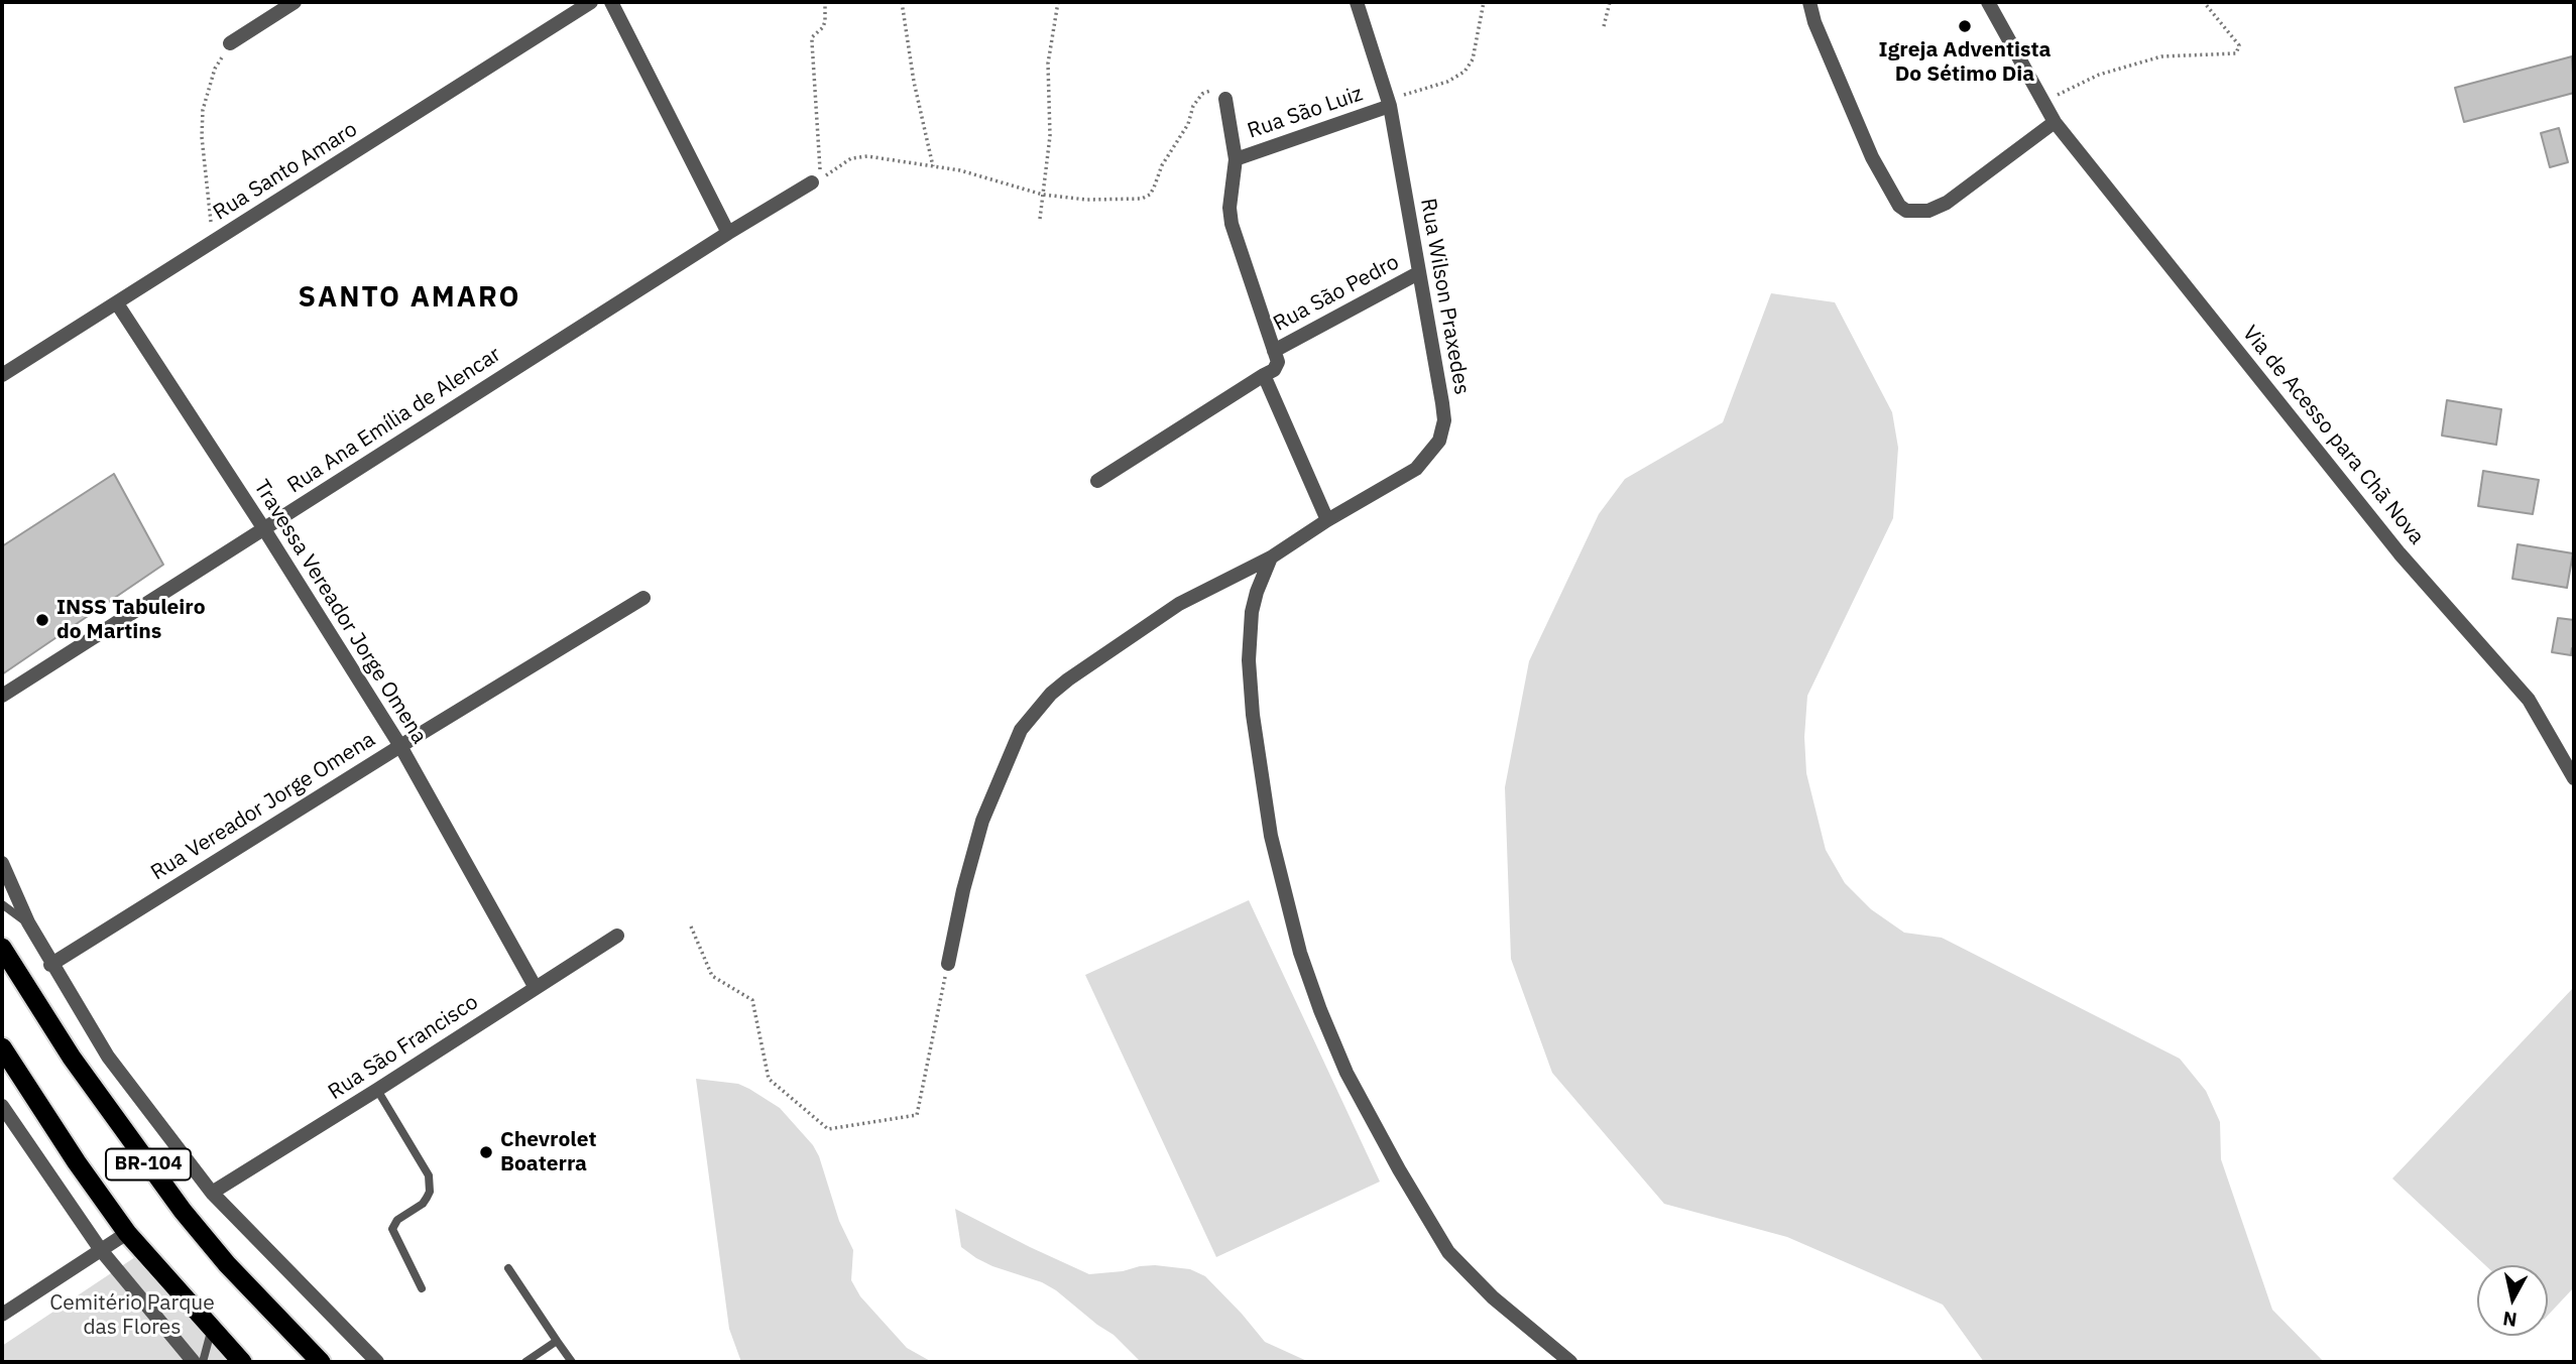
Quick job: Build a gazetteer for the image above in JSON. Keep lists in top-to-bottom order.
{
  "streets": {
    "highway": ["BR-104"],
    "street": [
      "Rua São Luiz",
      "Rua Santo Amaro",
      "Rua São Pedro",
      "Rua Wilson Praxedes",
      "Rua Ana Emília de Alencar",
      "Via de Acesso para Chã Nova",
      "Travessa Vereador Jorge Omena",
      "Rua Vereador Jorge Omena",
      "Rua São Francisco"
    ]
  },
  "crossings": [
    ["Rua São Luiz", "Rua Wilson Praxedes"],
    ["Rua Santo Amaro", "Travessa Vereador Jorge Omena"],
    ["Rua São Pedro", "Rua Wilson Praxedes"],
    ["Rua Ana Emília de Alencar", "Travessa Vereador Jorge Omena"],
    ["Travessa Vereador Jorge Omena", "Rua Vereador Jorge Omena"],
    ["Travessa Vereador Jorge Omena", "Rua São Francisco"]
  ],
  "districts": ["SANTO AMARO"],
  "parks": ["Cemitério Parque das Flores"],
  "places": ["Igreja Adventista Do Sétimo Dia", "INSS Tabuleiro do Martins", "Chevrolet Boaterra"],
  "north": "bottom"
}
